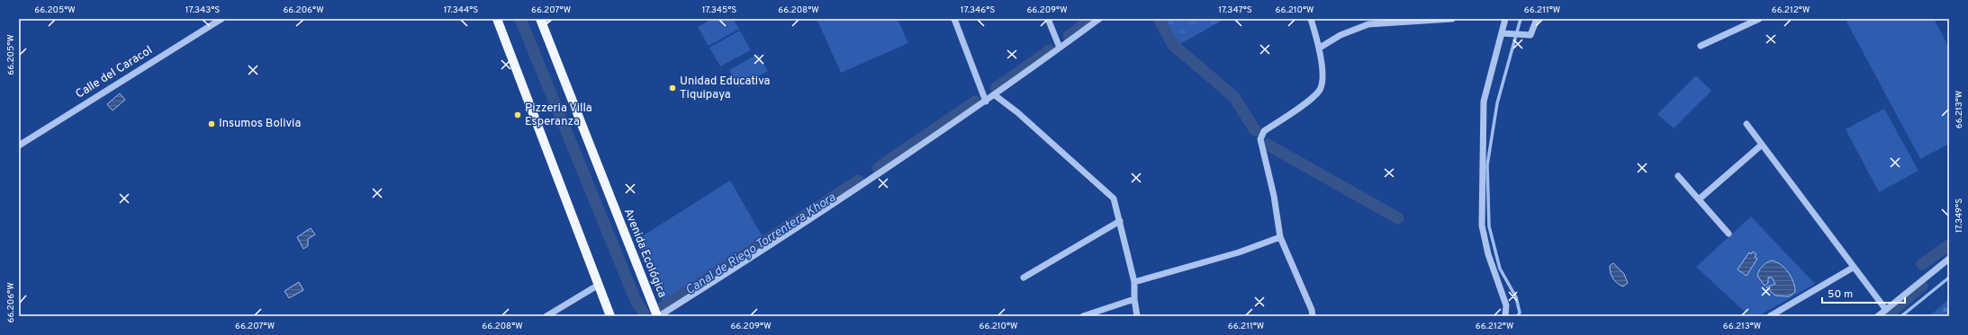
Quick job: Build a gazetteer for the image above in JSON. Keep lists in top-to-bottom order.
{
  "streets": {
    "main road": ["Avenida Ecológica"],
    "street": ["Calle del Caracol"]
  },
  "water": ["Canal de Riego Torrentera Khora"],
  "places": ["Unidad Educativa Tiquipaya", "Pizzeria Villa Esperanza", "Insumos Bolivia"],
  "scale_bar": "50 m",
  "coordinates": [
    "66.205°W",
    "17.343°S",
    "66.206°W",
    "17.344°S",
    "66.207°W",
    "17.345°S",
    "66.208°W",
    "17.346°S",
    "66.209°W",
    "17.347°S",
    "66.210°W",
    "66.211°W",
    "66.212°W",
    "66.213°W",
    "17.349°S"
  ]
}
